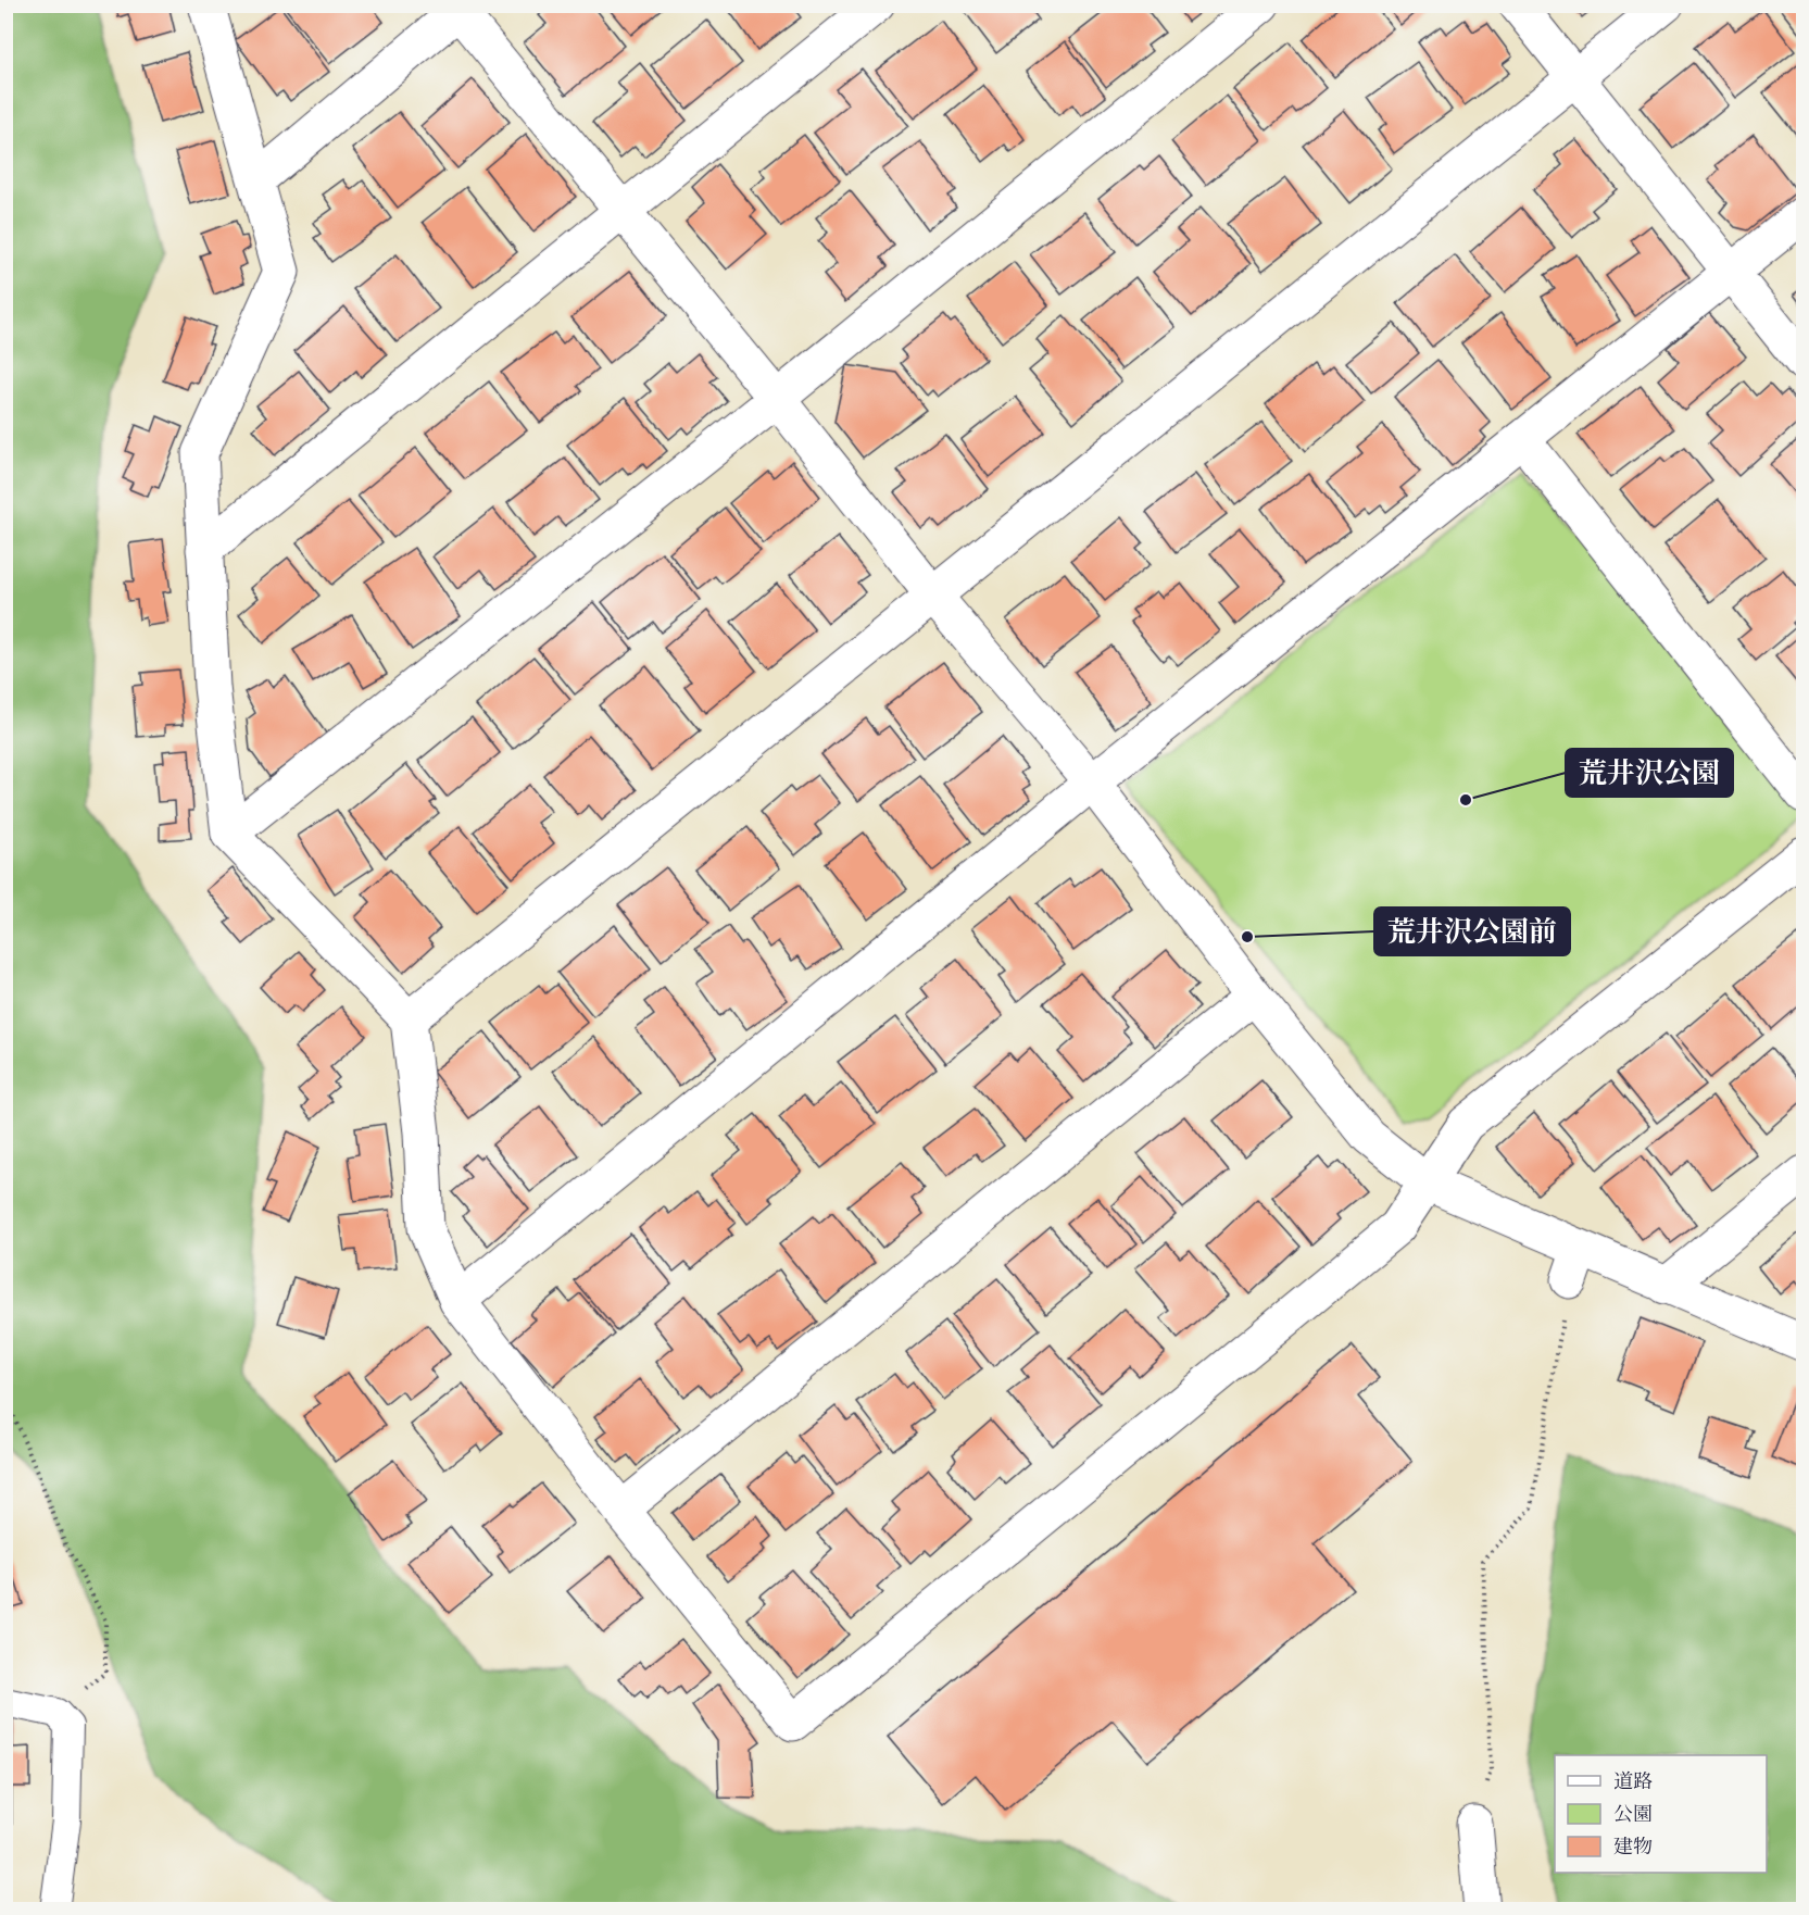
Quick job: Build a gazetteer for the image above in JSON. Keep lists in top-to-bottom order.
{
  "places": ["荒井沢公園", "荒井沢公園前"],
  "legend": ["道路", "公園", "建物"]
}
